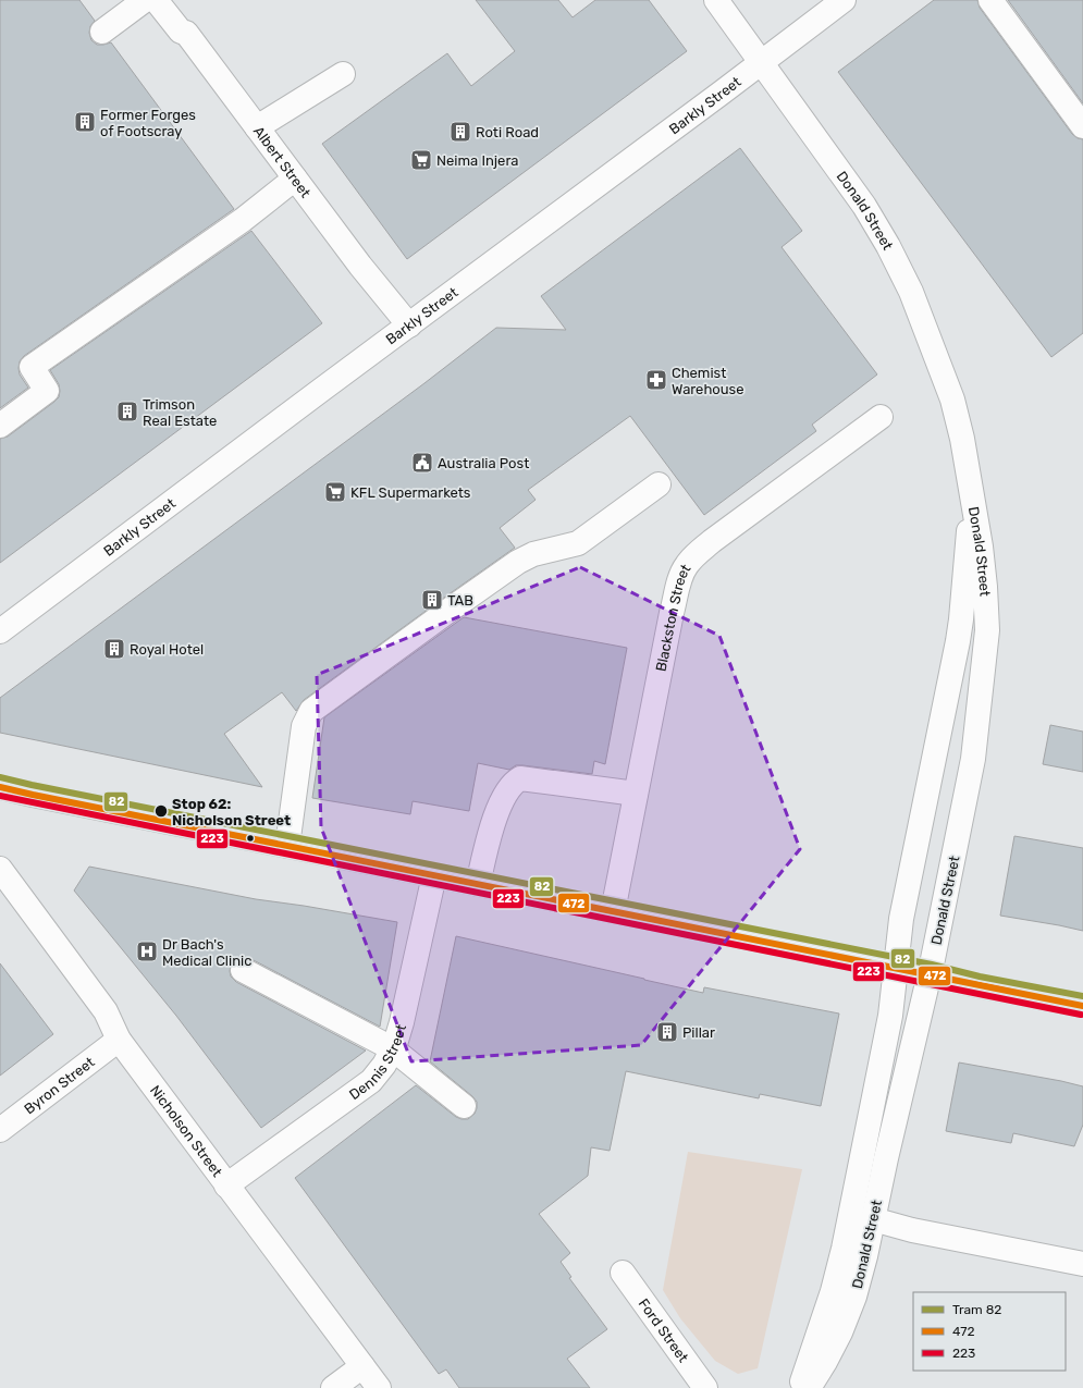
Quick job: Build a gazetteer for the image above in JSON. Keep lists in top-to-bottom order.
{
  "streets": {
    "street": [
      "Barkly Street",
      "Albert Street",
      "Donald Street",
      "Blackston Street",
      "Dennis Street",
      "Byron Street",
      "Nicholson Street",
      "Ford Street"
    ]
  },
  "crossings": [
    ["Barkly Street", "Albert Street"],
    ["Barkly Street", "Donald Street"],
    ["Dennis Street", "Nicholson Street"],
    ["Byron Street", "Nicholson Street"]
  ],
  "places": {
    "building": [
      "Former Forges of Footscray",
      "Roti Road",
      "Trimson Real Estate",
      "TAB",
      "Royal Hotel",
      "Pillar"
    ],
    "supermarket": ["Neima Injera", "KFL Supermarkets"],
    "pharmacy": ["Chemist Warehouse"],
    "public building": ["Australia Post"],
    "other": ["Stop 62: Nicholson Street"],
    "hospital": ["Dr Bach's Medical Clinic"]
  },
  "lines": ["tram line 82", "transit line 472", "transit line 223"],
  "legend": ["Tram 82", "472", "223"]
}
